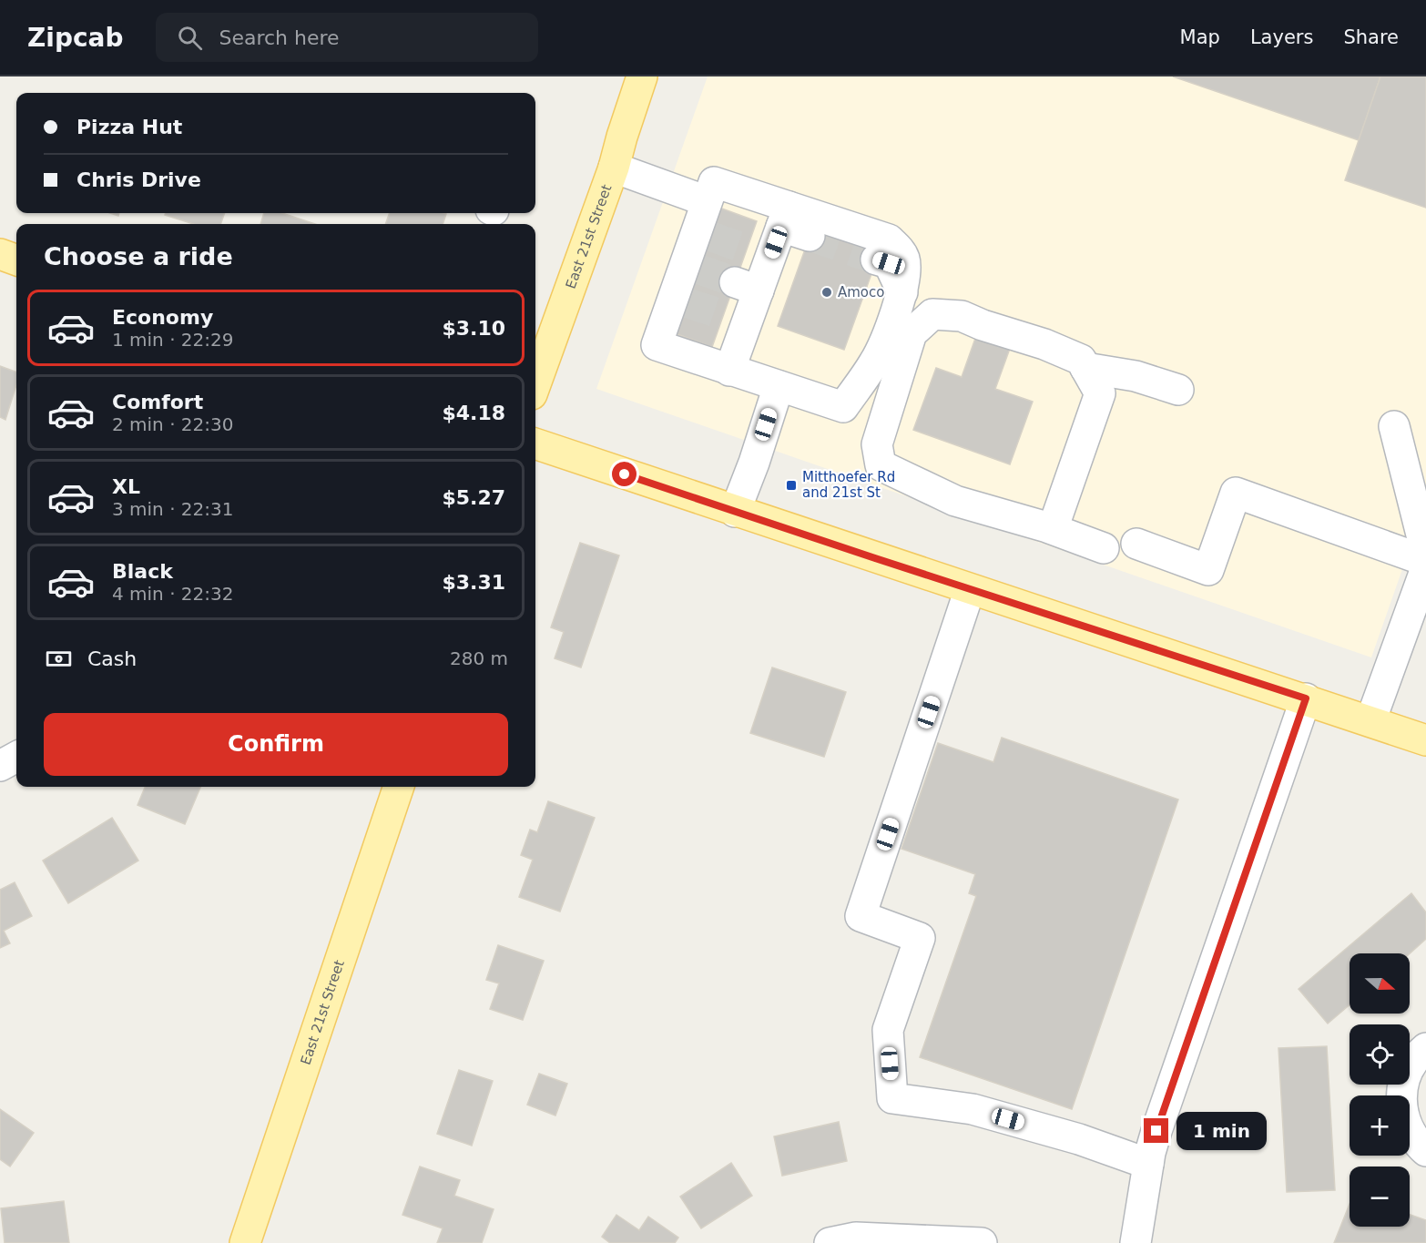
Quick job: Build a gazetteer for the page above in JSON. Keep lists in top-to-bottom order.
{
  "streets": {
    "main road": ["East 21st Street"]
  },
  "places": {
    "other": ["Amoco"],
    "transit": ["Mitthoefer Rd and 21st St"]
  },
  "north": "right",
  "page": {
    "header": "Zipcab",
    "search": "Search here",
    "nav": ["Map", "Layers", "Share"],
    "banner": ["Pizza Hut", "Chris Drive"],
    "heading": "Choose a ride",
    "list": [
      {
        "name": "Economy",
        "note": "1 min · 22:29",
        "value": "$3.10"
      },
      {
        "name": "Comfort",
        "note": "2 min · 22:30",
        "value": "$4.18"
      },
      {
        "name": "XL",
        "note": "3 min · 22:31",
        "value": "$5.27"
      },
      {
        "name": "Black",
        "note": "4 min · 22:32",
        "value": "$3.31"
      }
    ],
    "pay": ["Cash", "280 m"],
    "buttons": "Confirm",
    "map_buttons": ["+", "−"],
    "bubble": "1 min"
  }
}
